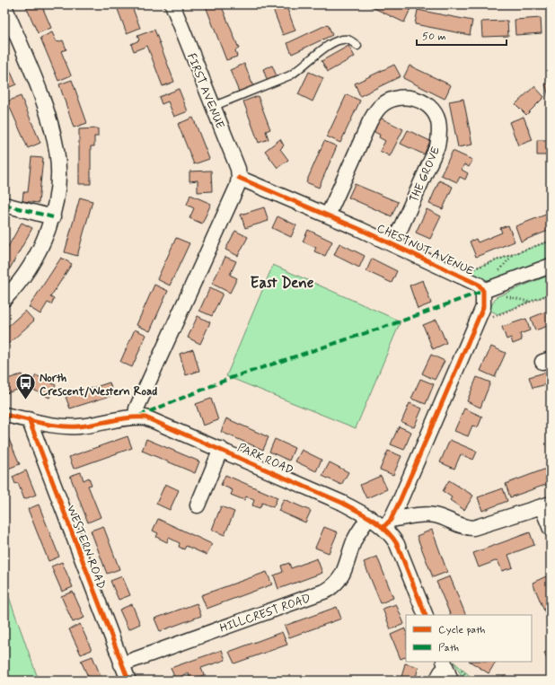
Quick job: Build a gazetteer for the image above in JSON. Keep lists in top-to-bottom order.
{
  "streets": {
    "street": [
      "FIRST AVENUE",
      "THE GROVE",
      "CHESTNUT AVENUE",
      "PARK ROAD",
      "WESTERN ROAD",
      "HILLCREST ROAD"
    ]
  },
  "crossings": [
    ["FIRST AVENUE", "CHESTNUT AVENUE"],
    ["THE GROVE", "CHESTNUT AVENUE"],
    ["PARK ROAD", "HILLCREST ROAD"],
    ["WESTERN ROAD", "HILLCREST ROAD"]
  ],
  "districts": ["East Dene"],
  "places": {
    "bus stop": ["North Crescent/Western Road"]
  },
  "legend": ["Cycle path", "Path"],
  "scale_bar": "50 m"
}
